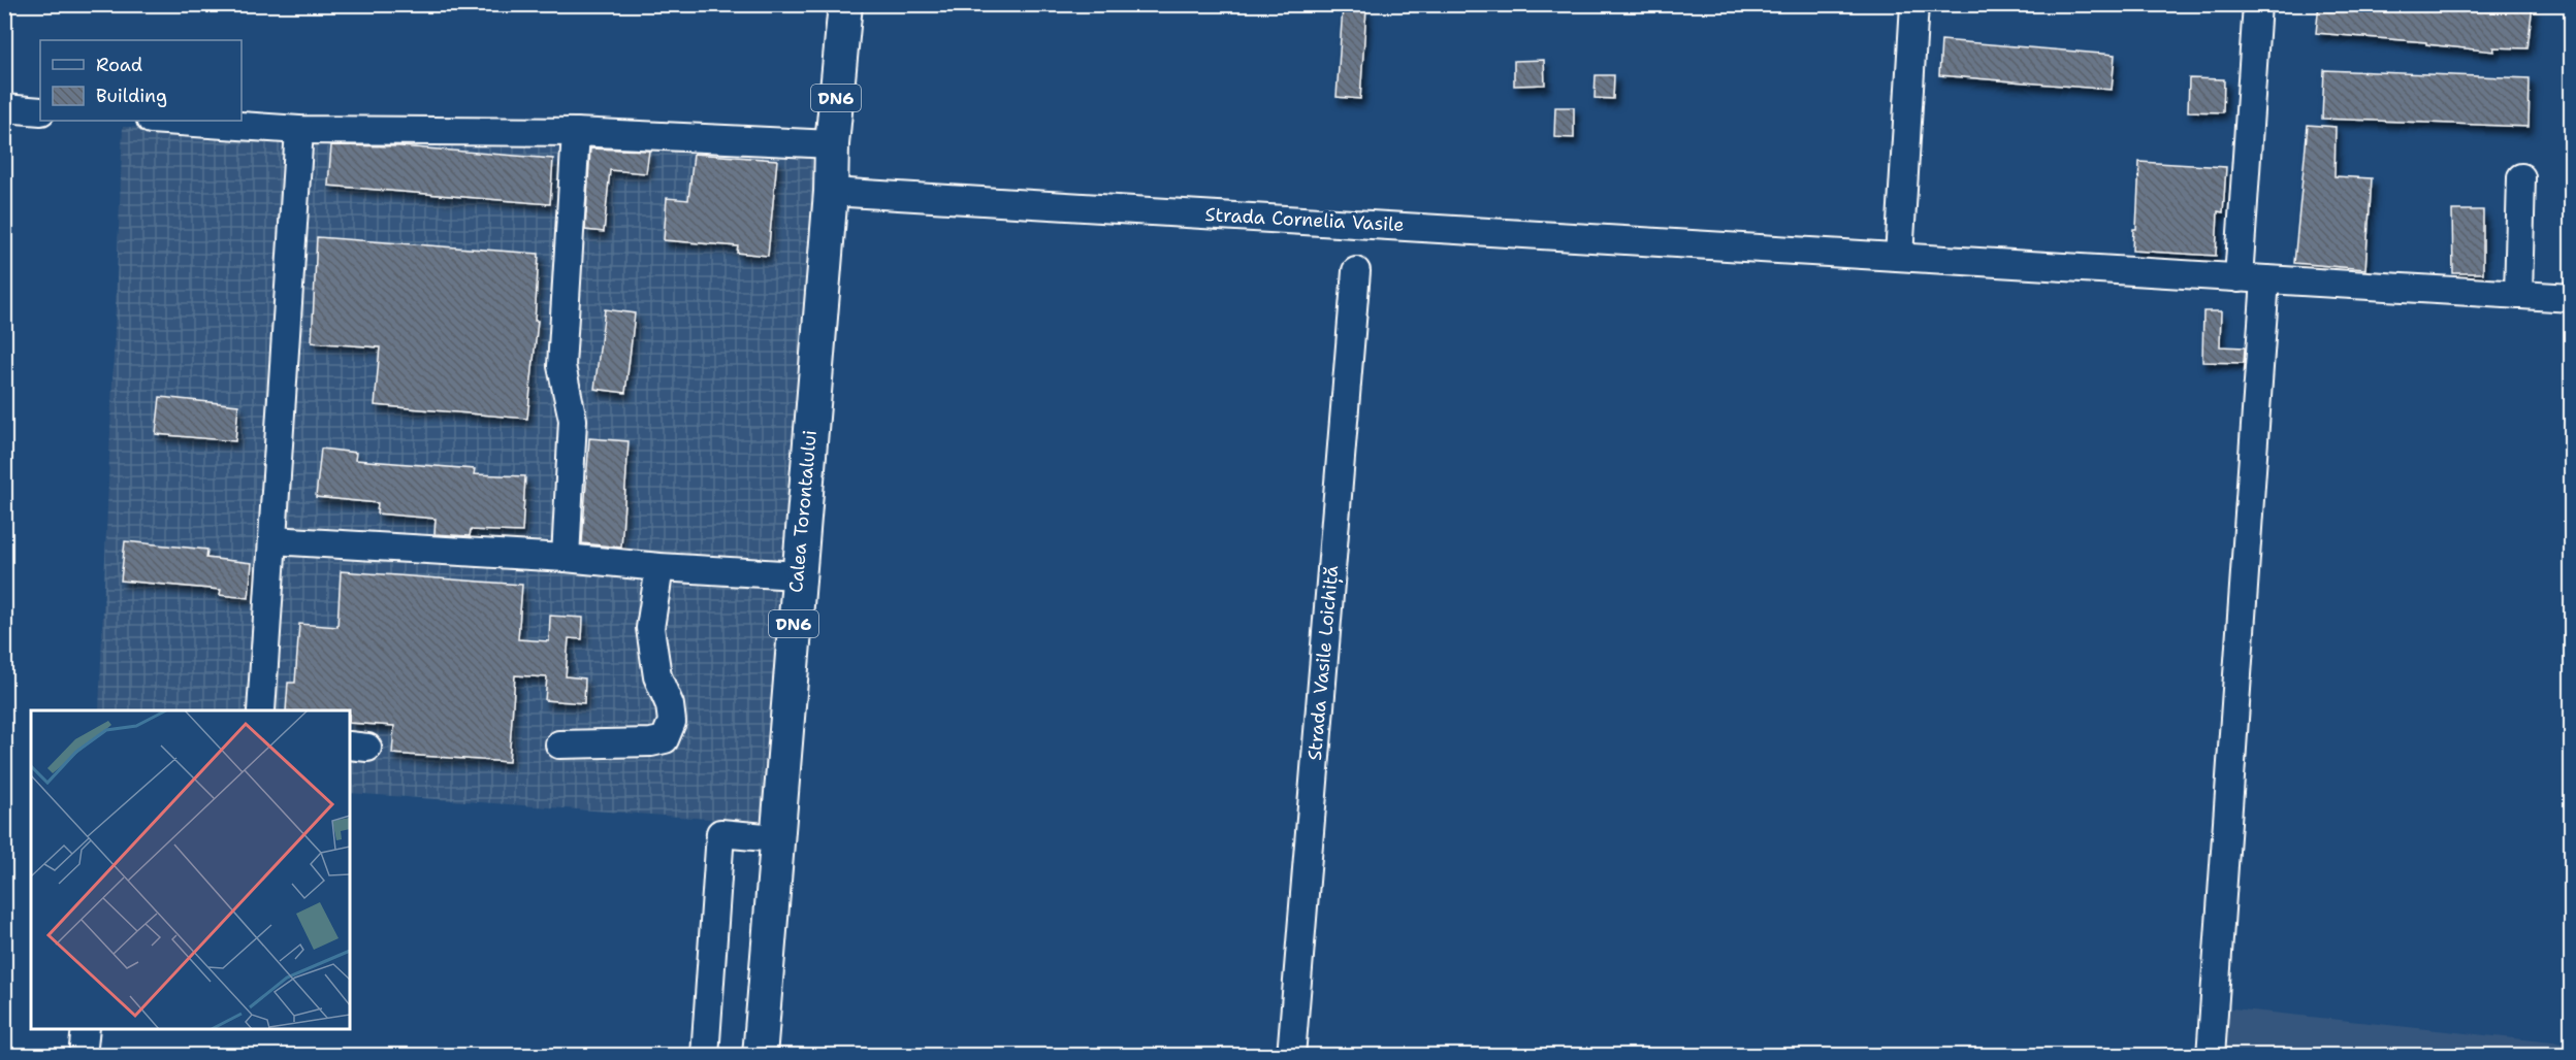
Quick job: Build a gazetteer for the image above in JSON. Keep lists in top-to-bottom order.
{
  "streets": {
    "main road": ["DN6", "Calea Torontalului"],
    "street": ["Strada Cornelia Vasile", "Strada Vasile Loichiță"]
  },
  "crossings": [
    ["Strada Cornelia Vasile", "Calea Torontalului"]
  ],
  "legend": ["Road", "Building"]
}
